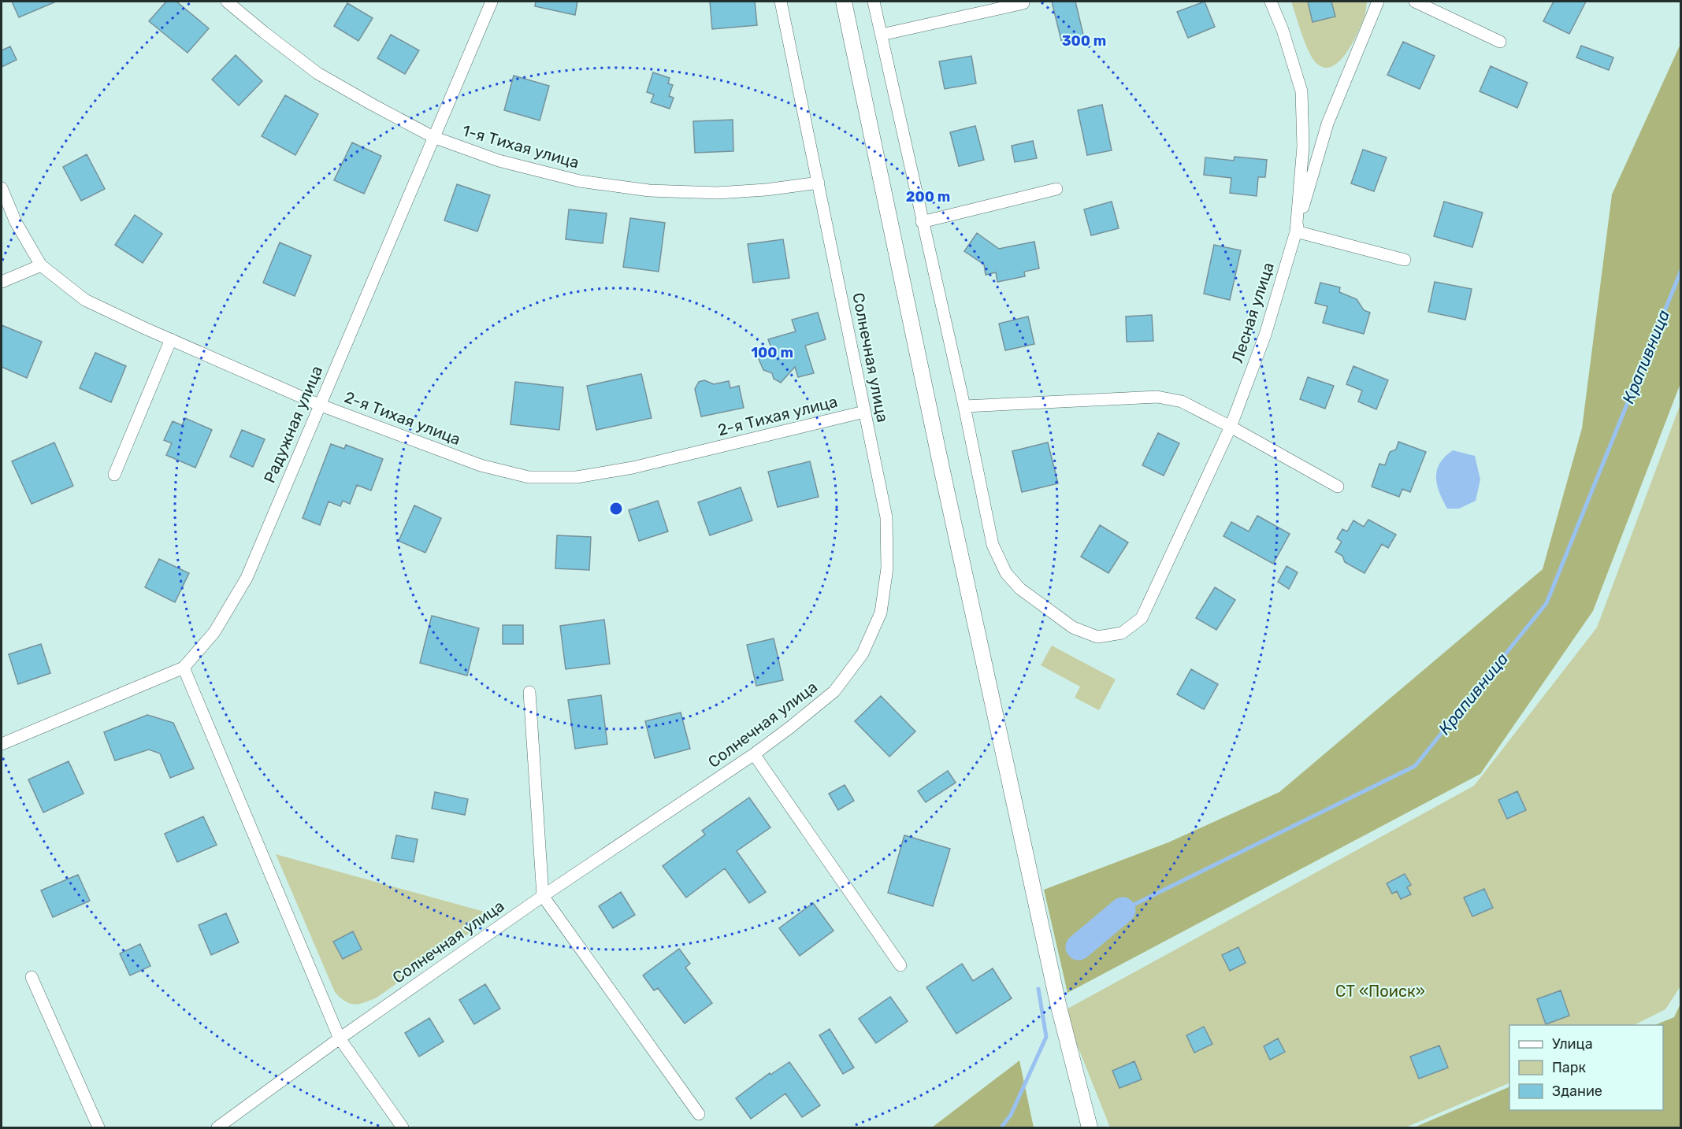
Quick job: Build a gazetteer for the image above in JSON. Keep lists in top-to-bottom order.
{
  "streets": {
    "street": [
      "1-я Тихая улица",
      "Лесная улица",
      "Солнечная улица",
      "2-я Тихая улица",
      "Радужная улица"
    ]
  },
  "crossings": [
    ["1-я Тихая улица", "Солнечная улица"],
    ["1-я Тихая улица", "Радужная улица"],
    ["Солнечная улица", "2-я Тихая улица"],
    ["2-я Тихая улица", "Радужная улица"]
  ],
  "water": ["Крапивница"],
  "parks": ["СТ «Поиск»"],
  "legend": ["Улица", "Парк", "Здание"],
  "rings": ["300 m", "200 m", "100 m"]
}
